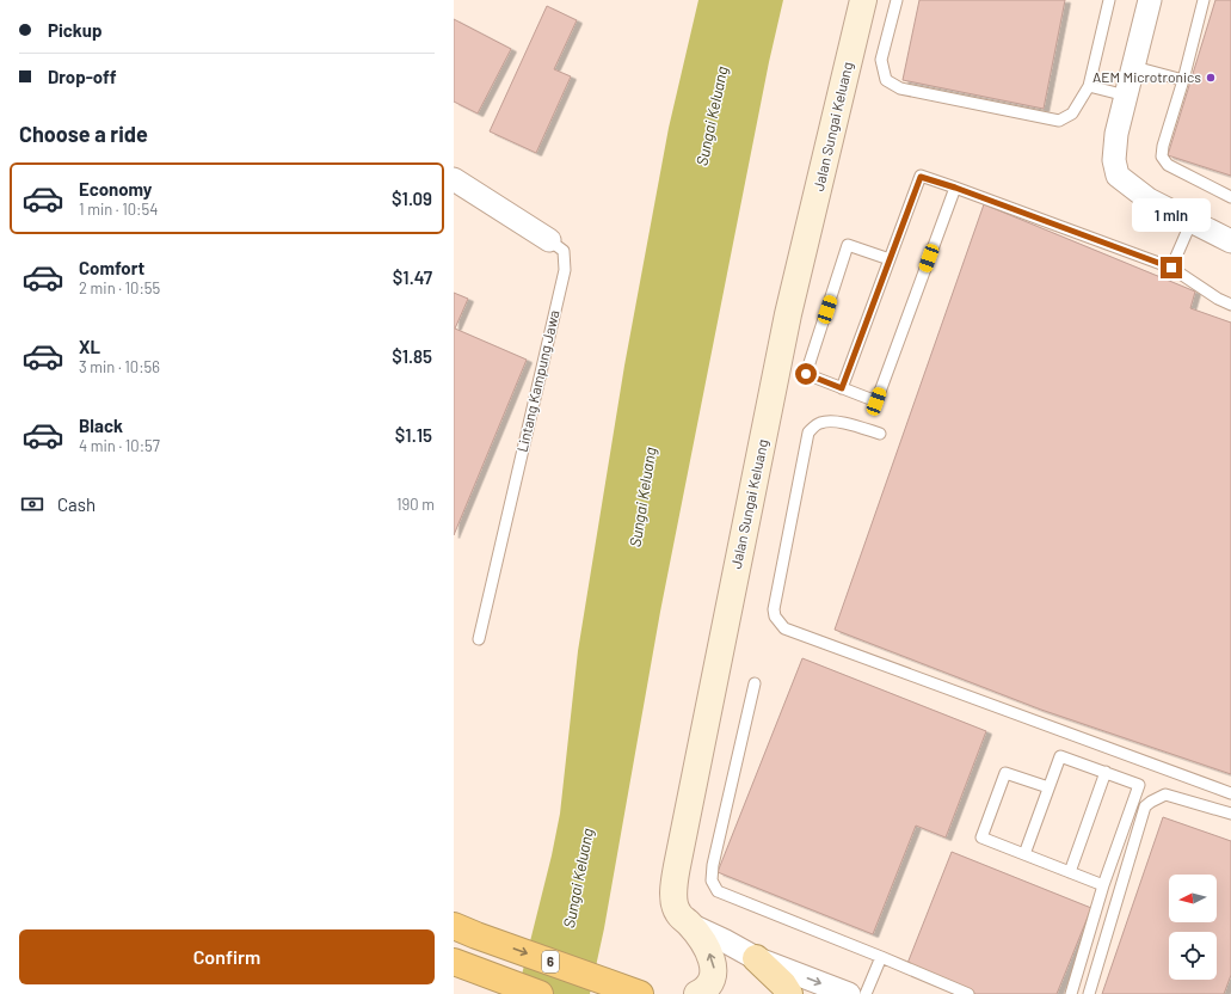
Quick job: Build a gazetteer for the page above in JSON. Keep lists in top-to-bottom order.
{
  "streets": {
    "highway": ["6"],
    "street": ["Jalan Sungai Keluang", "Lintang Kampung Jawa"]
  },
  "water": ["Sungai Keluang"],
  "places": ["AEM Microtronics"],
  "north": "left",
  "page": {
    "banner": ["Pickup", "Drop-off"],
    "heading": "Choose a ride",
    "list": [
      {
        "name": "Economy",
        "note": "1 min · 10:54",
        "value": "$1.09"
      },
      {
        "name": "Comfort",
        "note": "2 min · 10:55",
        "value": "$1.47"
      },
      {
        "name": "XL",
        "note": "3 min · 10:56",
        "value": "$1.85"
      },
      {
        "name": "Black",
        "note": "4 min · 10:57",
        "value": "$1.15"
      }
    ],
    "bubble": "1 min",
    "pay": ["Cash", "190 m"],
    "buttons": "Confirm"
  }
}
